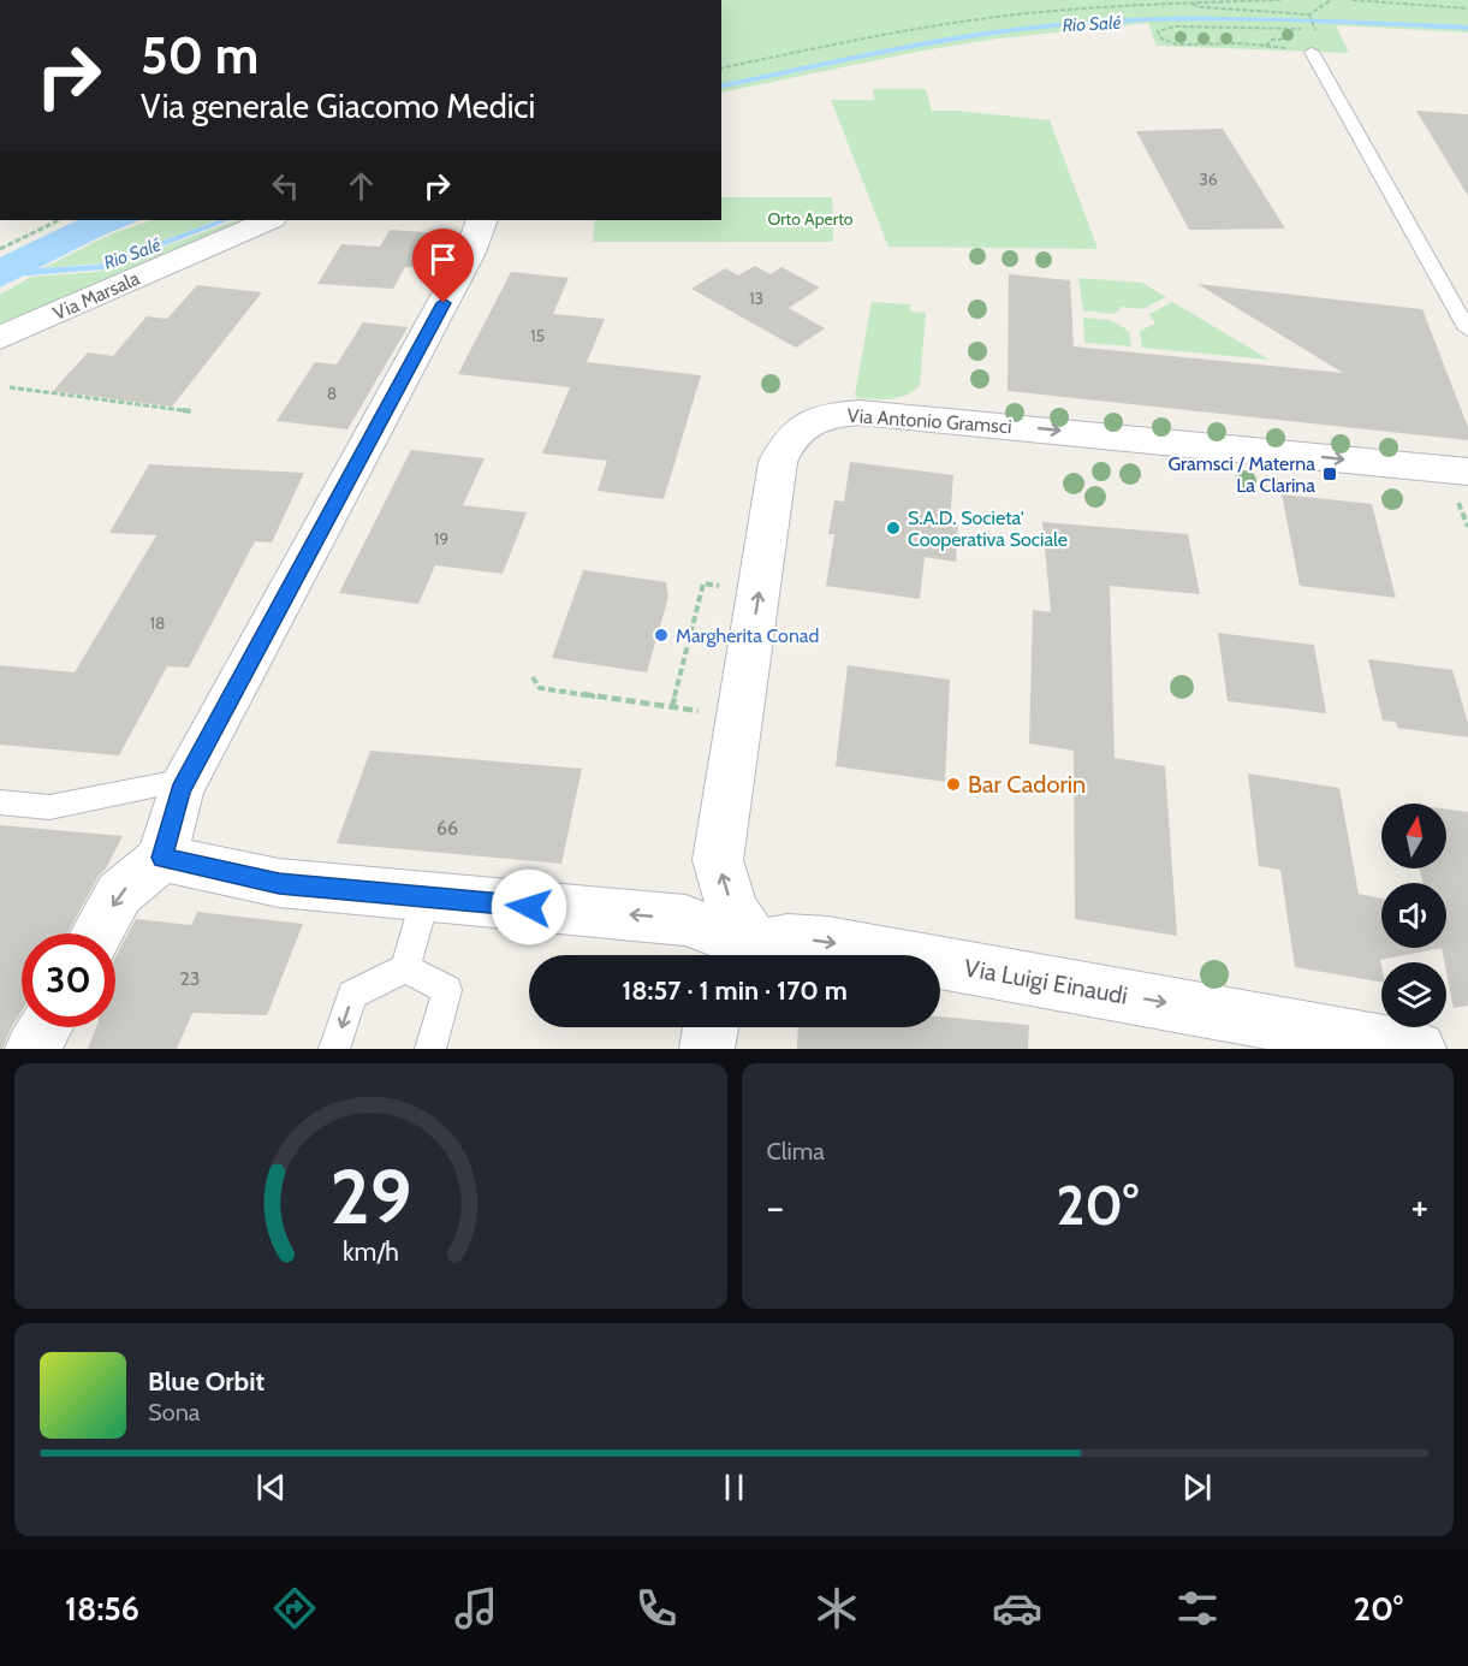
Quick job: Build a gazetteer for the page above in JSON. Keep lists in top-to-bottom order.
{
  "streets": {
    "street": ["Via Marsala", "Via Antonio Gramsci", "Via Luigi Einaudi"]
  },
  "one_way": ["Via Luigi Einaudi"],
  "water": ["Rio Salé"],
  "parks": ["Orto Aperto"],
  "places": {
    "transit": ["Gramsci / Materna La Clarina"],
    "other": ["S.A.D. Societa' Cooperativa Sociale", "Margherita Conad", "Bar Cadorin"]
  },
  "house_numbers": [
    "36",
    "13",
    "15",
    "8",
    "19",
    "18",
    "66",
    "23"
  ],
  "north": "top",
  "page": {
    "turn": ["50 m", "Via generale Giacomo Medici"],
    "limit": "30",
    "trip": "18:57 · 1 min · 170 m",
    "tile": "Clima",
    "heat": ["−", "20°", "+"],
    "song": ["Blue Orbit", "Sona"],
    "tabs": ["18:56", "20°"],
    "gauge": ["29", "km/h"]
  }
}
